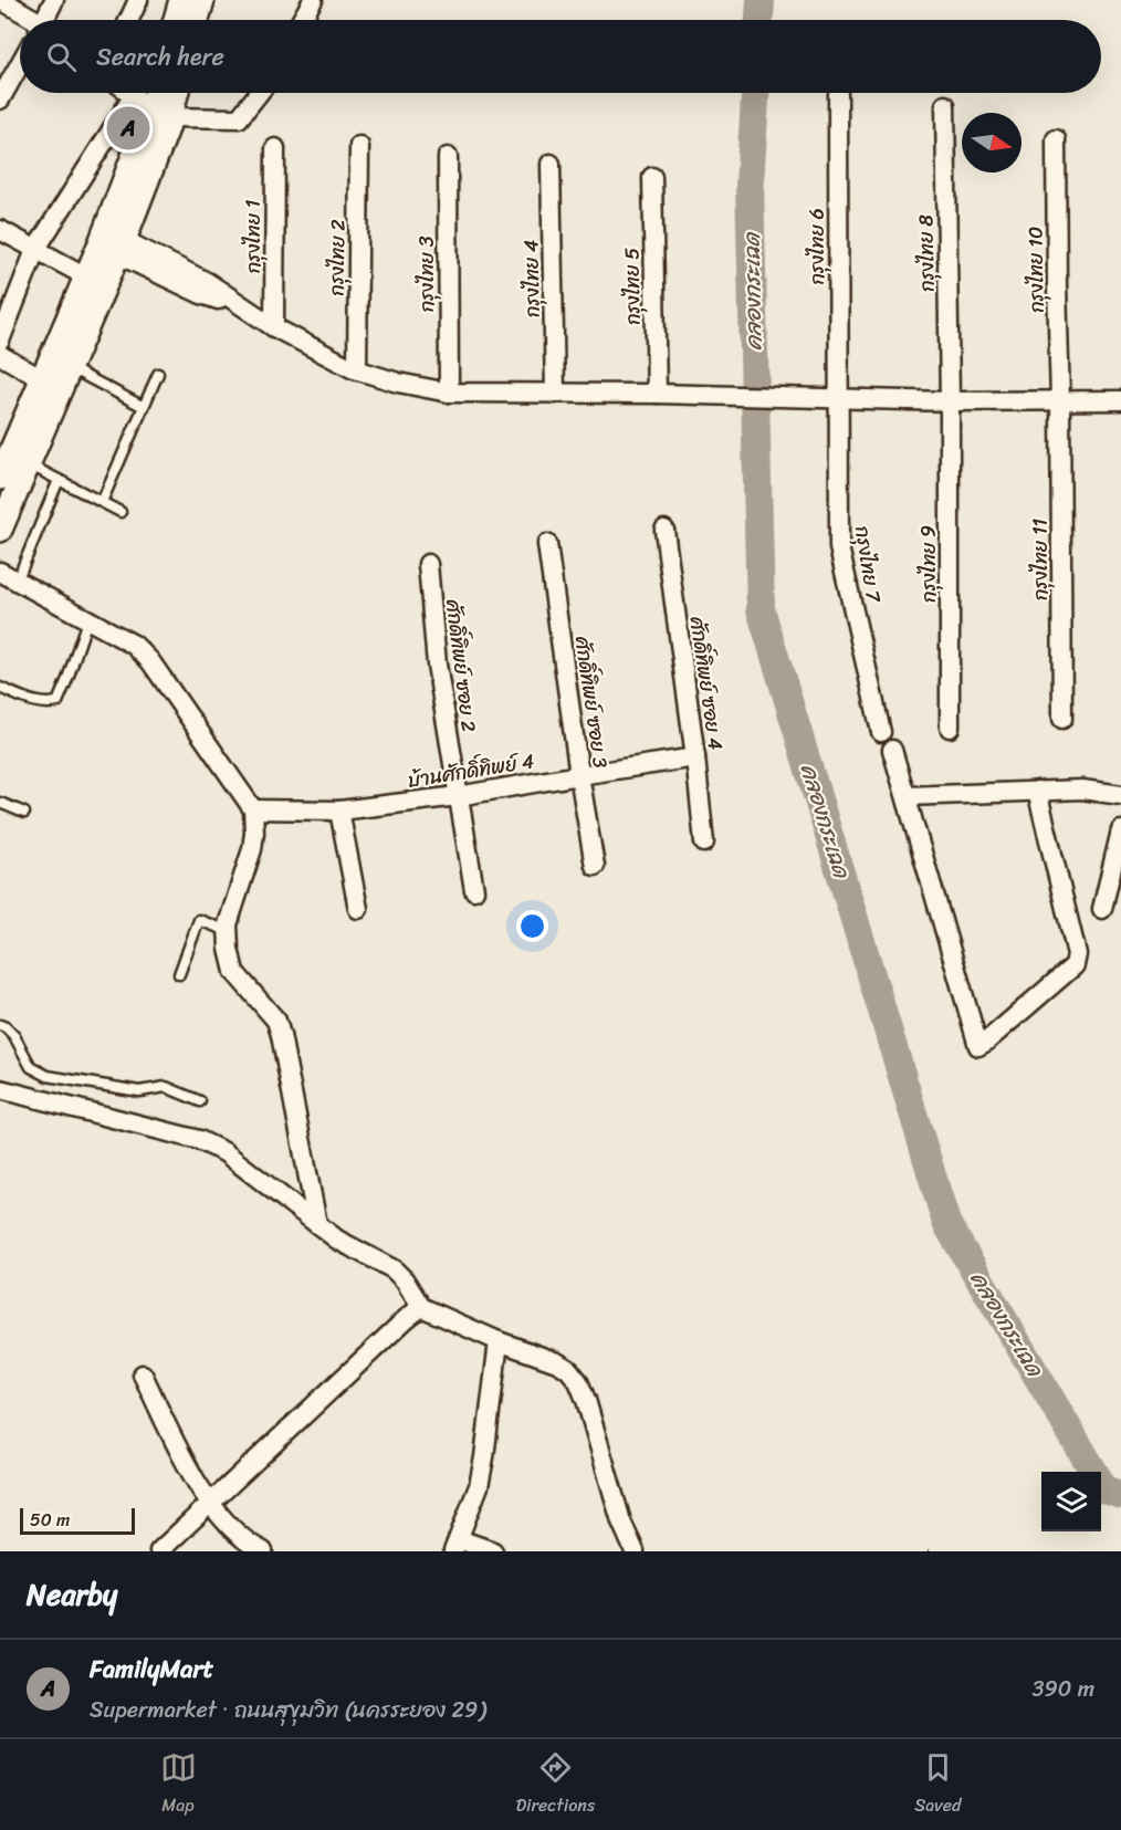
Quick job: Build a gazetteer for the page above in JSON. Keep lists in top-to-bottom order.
{
  "streets": {
    "street": [
      "กรุงไทย 1",
      "กรุงไทย 6",
      "กรุงไทย 8",
      "กรุงไทย 2",
      "กรุงไทย 10",
      "กรุงไทย 3",
      "กรุงไทย 4",
      "กรุงไทย 5",
      "กรุงไทย 11",
      "กรุงไทย 7",
      "กรุงไทย 9",
      "ศักดิ์ทิพย์ ซอย 2",
      "ศักดิ์ทิพย์ ซอย 4",
      "ศักดิ์ทิพย์ ซอย 3",
      "บ้านศักดิ์ทิพย์ 4"
    ]
  },
  "crossings": [
    ["กรุงไทย 6", "กรุงไทย 7"],
    ["กรุงไทย 8", "กรุงไทย 9"],
    ["กรุงไทย 10", "กรุงไทย 11"],
    ["ศักดิ์ทิพย์ ซอย 2", "บ้านศักดิ์ทิพย์ 4"],
    ["ศักดิ์ทิพย์ ซอย 4", "บ้านศักดิ์ทิพย์ 4"],
    ["ศักดิ์ทิพย์ ซอย 3", "บ้านศักดิ์ทิพย์ 4"]
  ],
  "water": ["คลองกระเฉด"],
  "scale_bar": "50 m",
  "north": "right",
  "page": {
    "search": "Search here",
    "pins": "A",
    "scale": "50 m",
    "heading": "Nearby",
    "list": [
      {
        "mark": "A",
        "name": "FamilyMart",
        "note": "Supermarket · ถนนสุขุมวิท (นครระยอง 29)",
        "value": "390 m"
      }
    ],
    "nav": ["Map", "Directions", "Saved"]
  }
}
